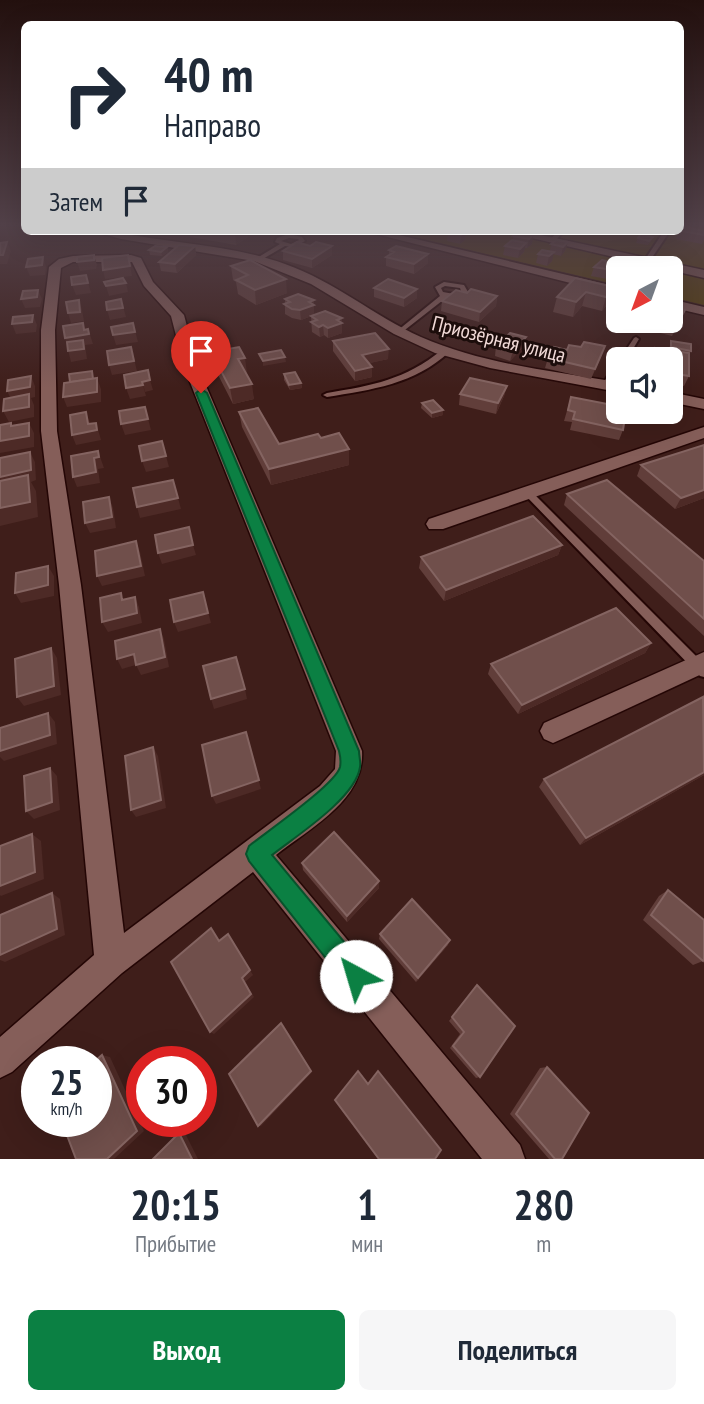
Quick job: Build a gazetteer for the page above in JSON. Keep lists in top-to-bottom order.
{
  "streets": {
    "street": ["Приозёрная улица"]
  },
  "north": "bottom left",
  "page": {
    "turn": ["40 m", "Направо"],
    "then": "Затем",
    "speed": "25 km/h",
    "limit": "30",
    "eta": [
      "20:15",
      "Прибытие",
      "1",
      "мин",
      "280",
      "m"
    ],
    "buttons": ["Выход", "Поделиться"]
  }
}
